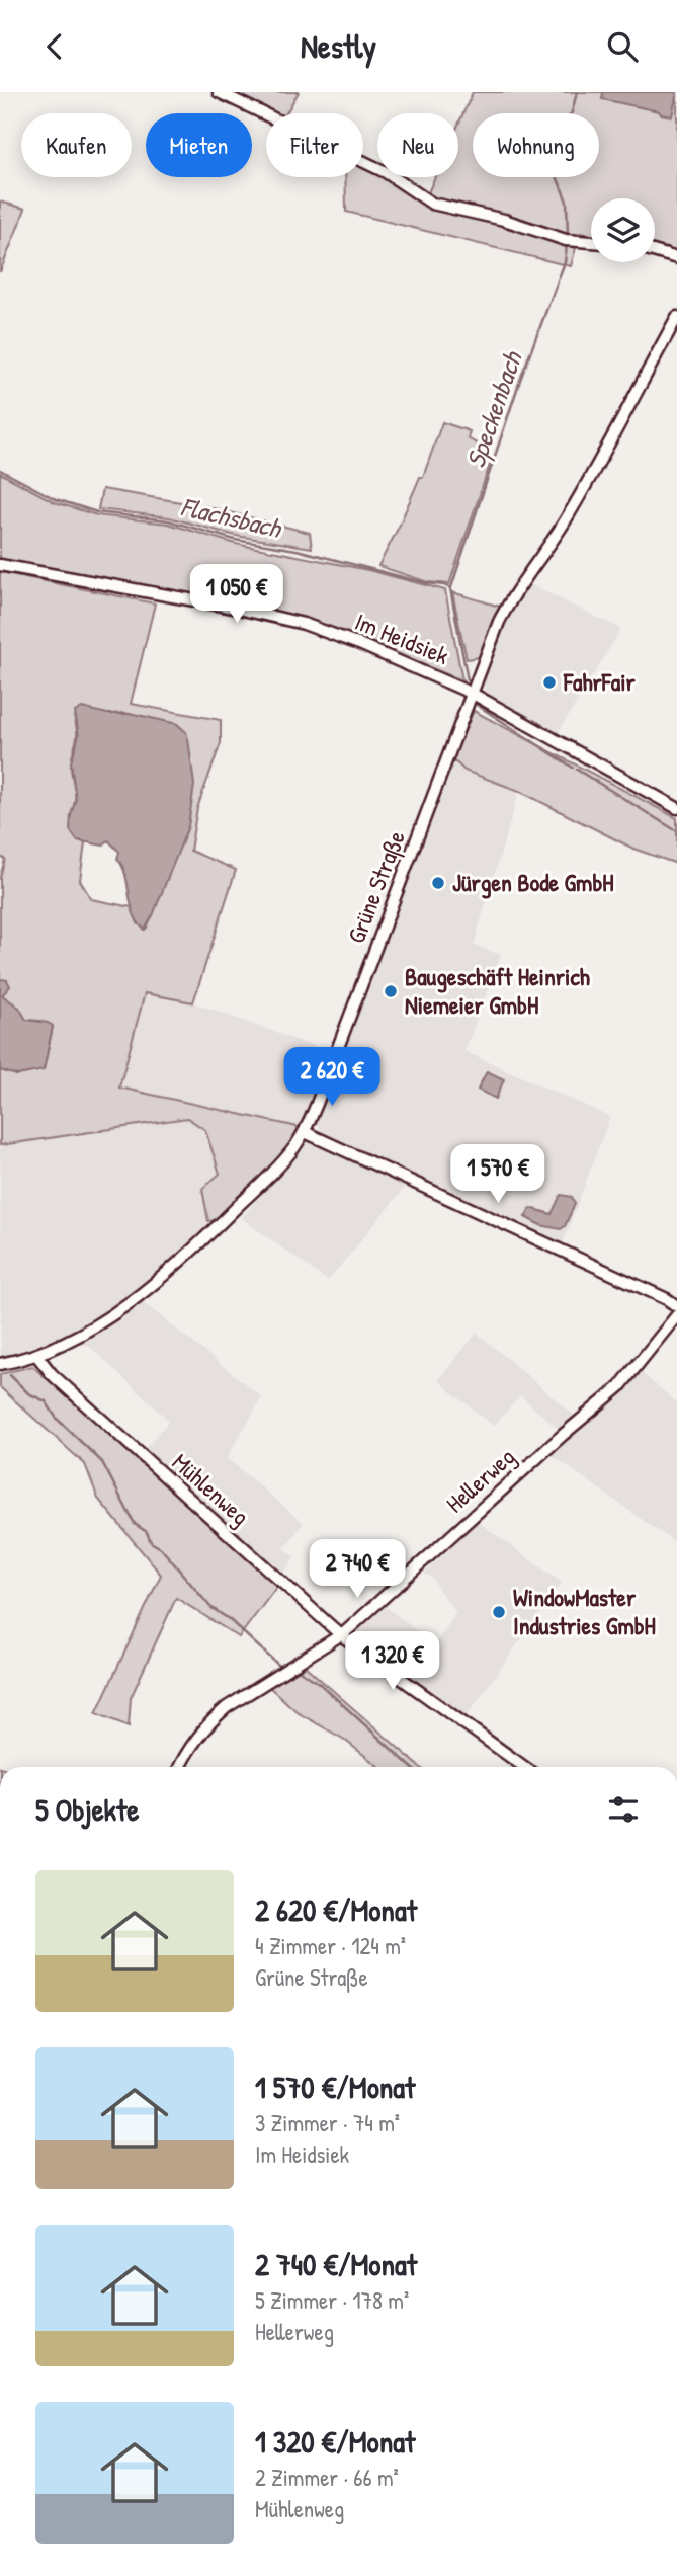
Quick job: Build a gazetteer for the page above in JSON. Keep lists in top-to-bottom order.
{
  "streets": {
    "street": [
      "Im Heidsiek",
      "Grüne Straße",
      "Hellerweg",
      "Mühlenweg"
    ]
  },
  "crossings": [
    ["Im Heidsiek", "Grüne Straße"],
    ["Grüne Straße", "Mühlenweg"],
    ["Hellerweg", "Mühlenweg"]
  ],
  "water": ["Speckenbach", "Flachsbach"],
  "places": [
    "FahrFair",
    "Jürgen Bode GmbH",
    "Baugeschäft Heinrich Niemeier GmbH",
    "WindowMaster Industries GmbH"
  ],
  "page": {
    "header": "Nestly",
    "chip": [
      "Kaufen",
      "Mieten",
      "Filter",
      "Neu",
      "Wohnung"
    ],
    "price": [
      "1 050 €",
      "2 620 €",
      "1 570 €",
      "2 740 €",
      "1 320 €"
    ],
    "heading": "5 Objekte",
    "list": [
      {
        "name": "2 620 €/Monat",
        "note": "4 Zimmer · 124 m² · Grüne Straße"
      },
      {
        "name": "1 570 €/Monat",
        "note": "3 Zimmer · 74 m² · Im Heidsiek"
      },
      {
        "name": "2 740 €/Monat",
        "note": "5 Zimmer · 178 m² · Hellerweg"
      },
      {
        "name": "1 320 €/Monat",
        "note": "2 Zimmer · 66 m² · Mühlenweg"
      }
    ]
  }
}
